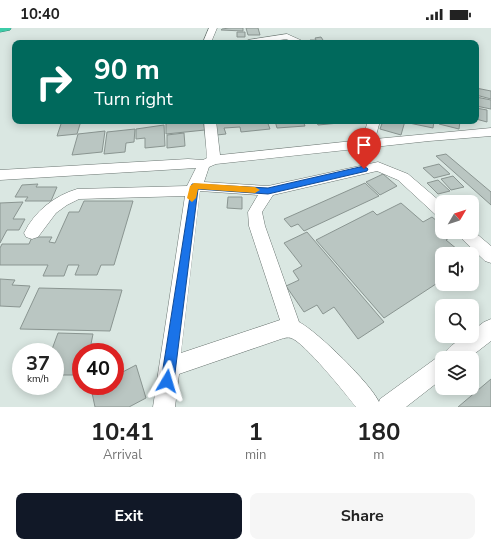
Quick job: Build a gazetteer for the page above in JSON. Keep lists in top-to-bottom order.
{
  "north": "top right",
  "page": {
    "status": "10:40",
    "turn": ["90 m", "Turn right"],
    "speed": "37 km/h",
    "limit": "40",
    "eta": [
      "10:41",
      "Arrival",
      "1",
      "min",
      "180",
      "m"
    ],
    "buttons": ["Exit", "Share"]
  }
}
